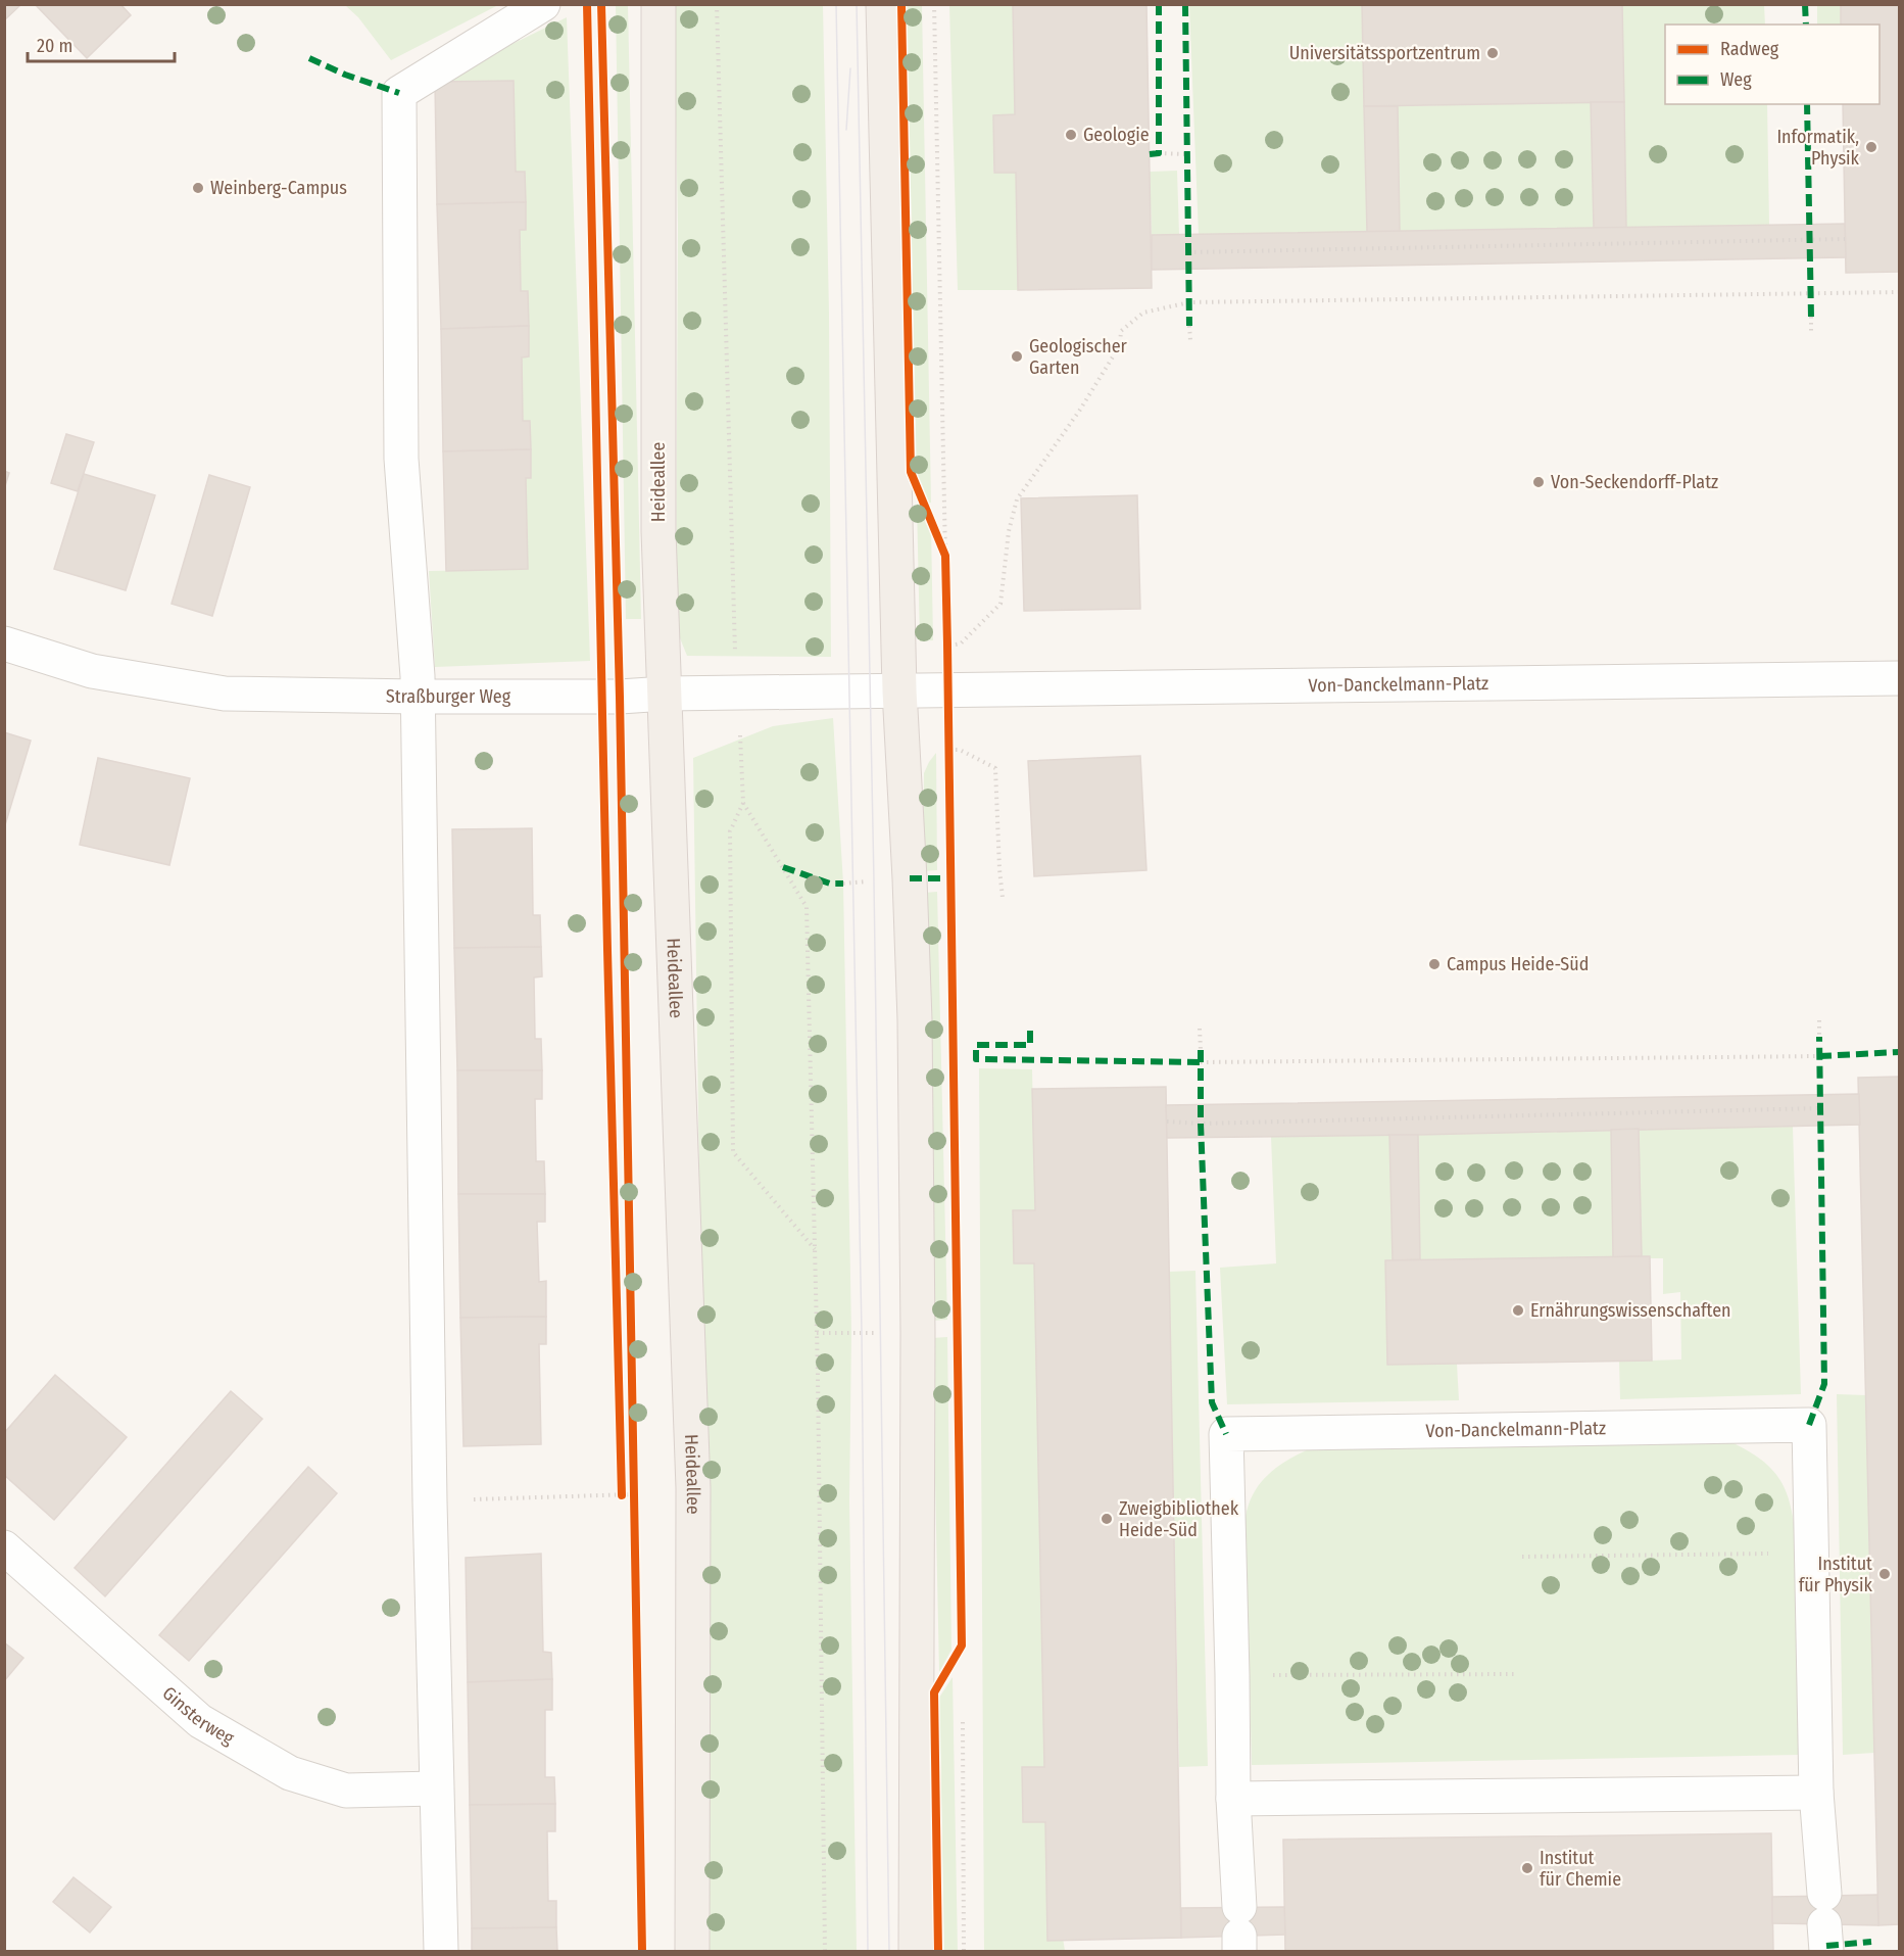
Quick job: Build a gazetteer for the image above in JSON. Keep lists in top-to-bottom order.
{
  "streets": {
    "main road": ["Heideallee"],
    "street": ["Von-Danckelmann-Platz", "Straßburger Weg", "Ginsterweg"]
  },
  "crossings": [
    ["Heideallee", "Straßburger Weg"],
    ["Von-Danckelmann-Platz", "Straßburger Weg"]
  ],
  "places": [
    "Universitätssportzentrum",
    "Geologie",
    "Informatik, Physik",
    "Weinberg-Campus",
    "Geologischer Garten",
    "Von-Seckendorff-Platz",
    "Campus Heide-Süd",
    "Ernährungswissenschaften",
    "Zweigbibliothek Heide-Süd",
    "Institut für Physik",
    "Institut für Chemie"
  ],
  "legend": ["Radweg", "Weg"],
  "scale_bar": "20 m"
}
